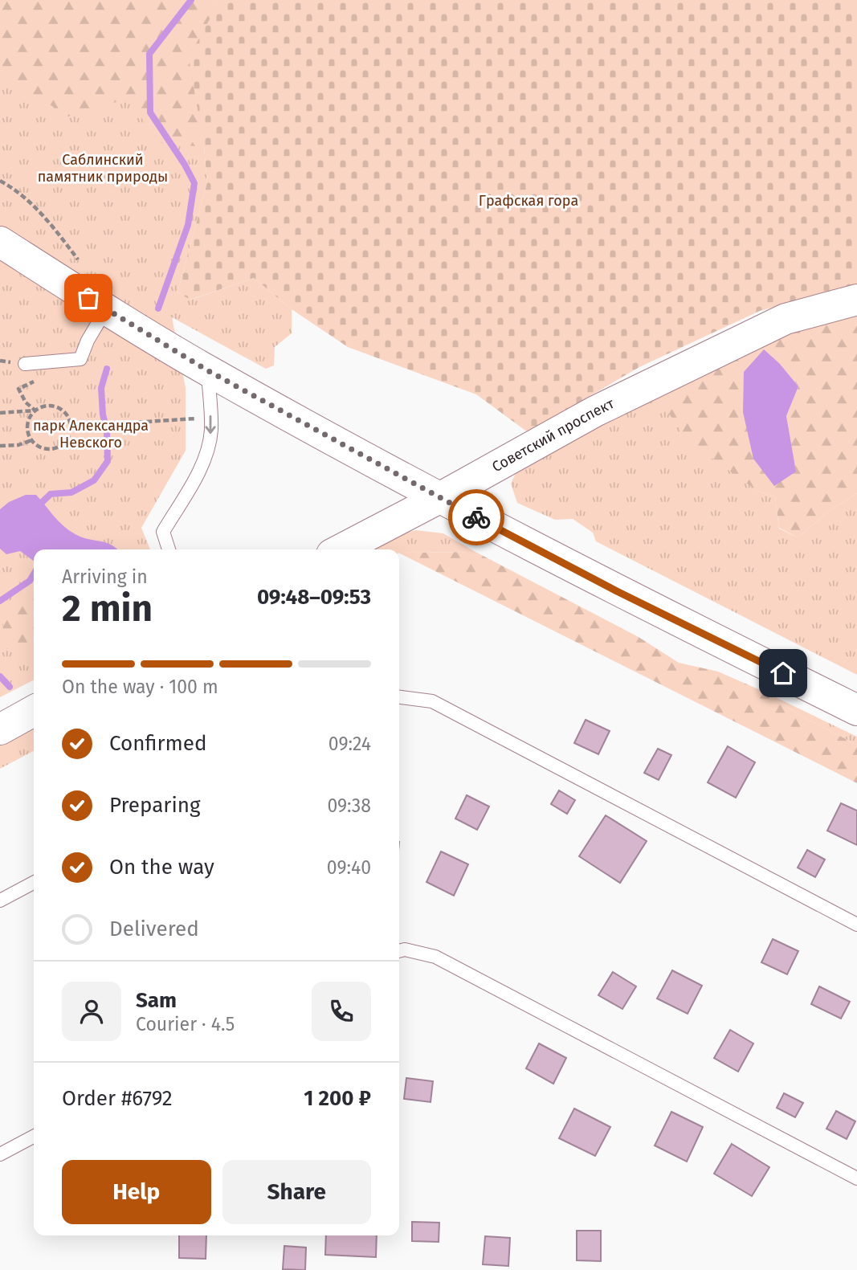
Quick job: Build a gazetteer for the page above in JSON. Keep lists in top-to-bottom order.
{
  "streets": {
    "main road": ["Советский проспект"]
  },
  "parks": ["Саблинский памятник природы", "Графская гора", "парк Александра Невского"],
  "page": {
    "heading": ["2 min", "Arriving in", "09:48–09:53"],
    "panel": [
      "Sam",
      "Courier · 4.5",
      "Order #6792",
      "1 200 ₽"
    ],
    "bar": "On the way · 100 m",
    "list": [
      ["Confirmed", "09:24"],
      ["Preparing", "09:38"],
      ["On the way", "09:40"],
      "Delivered"
    ],
    "buttons": ["Help", "Share"]
  }
}
